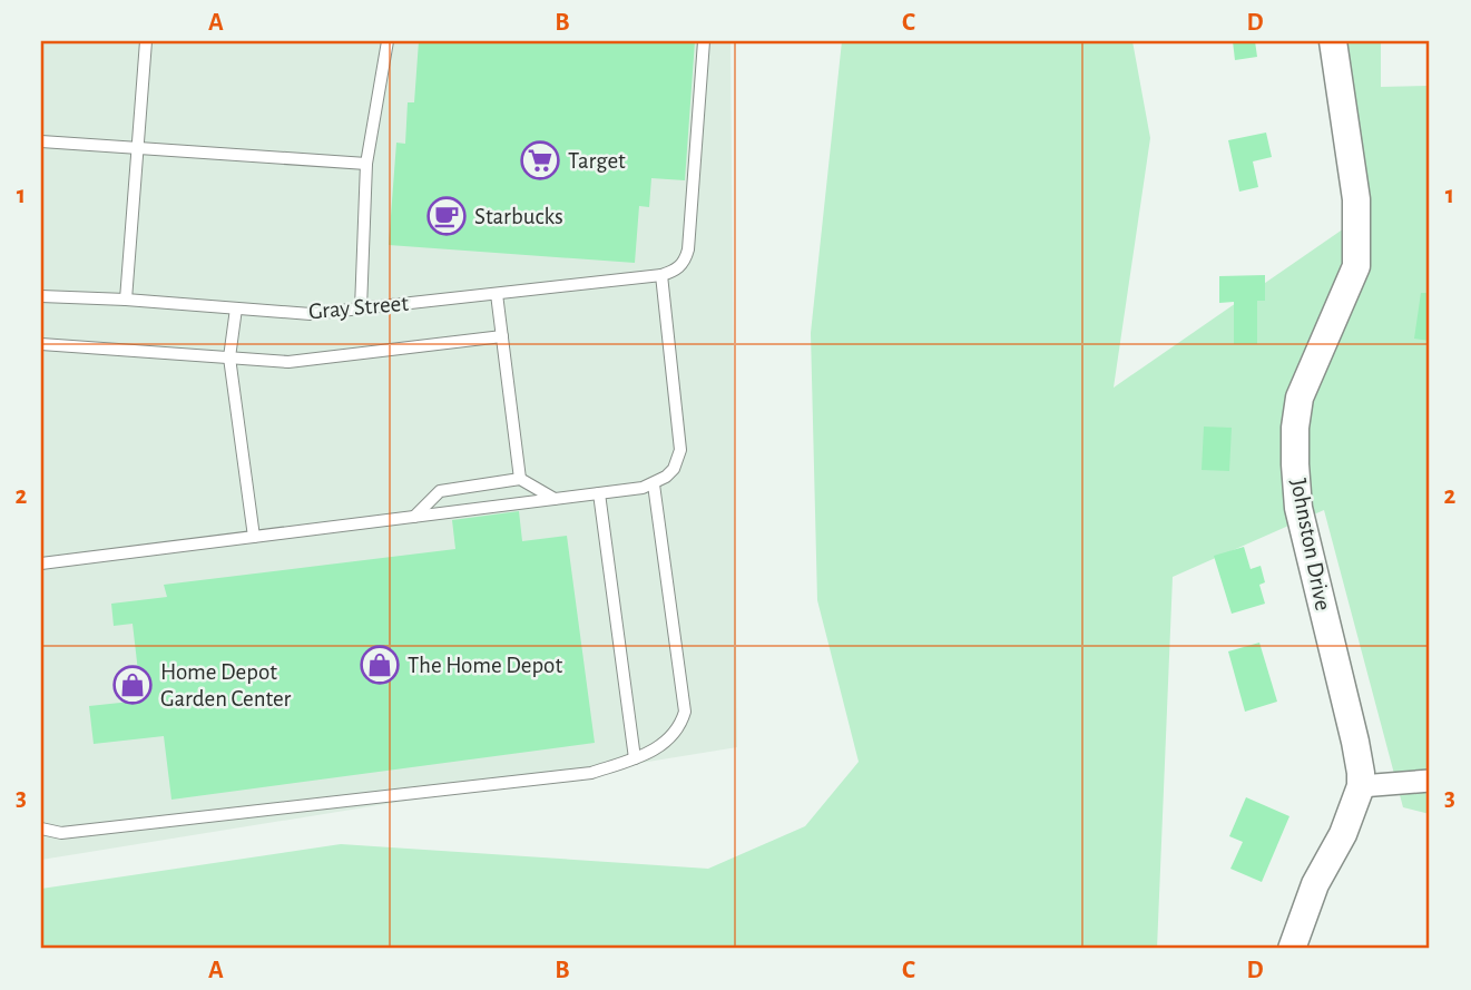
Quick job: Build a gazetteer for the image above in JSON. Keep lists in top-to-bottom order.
{
  "streets": {
    "street": ["Johnston Drive"],
    "lane": ["Gray Street"]
  },
  "places": {
    "supermarket": ["Target"],
    "cafe": ["Starbucks"],
    "shop": ["The Home Depot", "Home Depot Garden Center"]
  },
  "grid": {
    "columns": [
      "A",
      "B",
      "C",
      "D"
    ],
    "rows": ["1", "2", "3"]
  }
}
